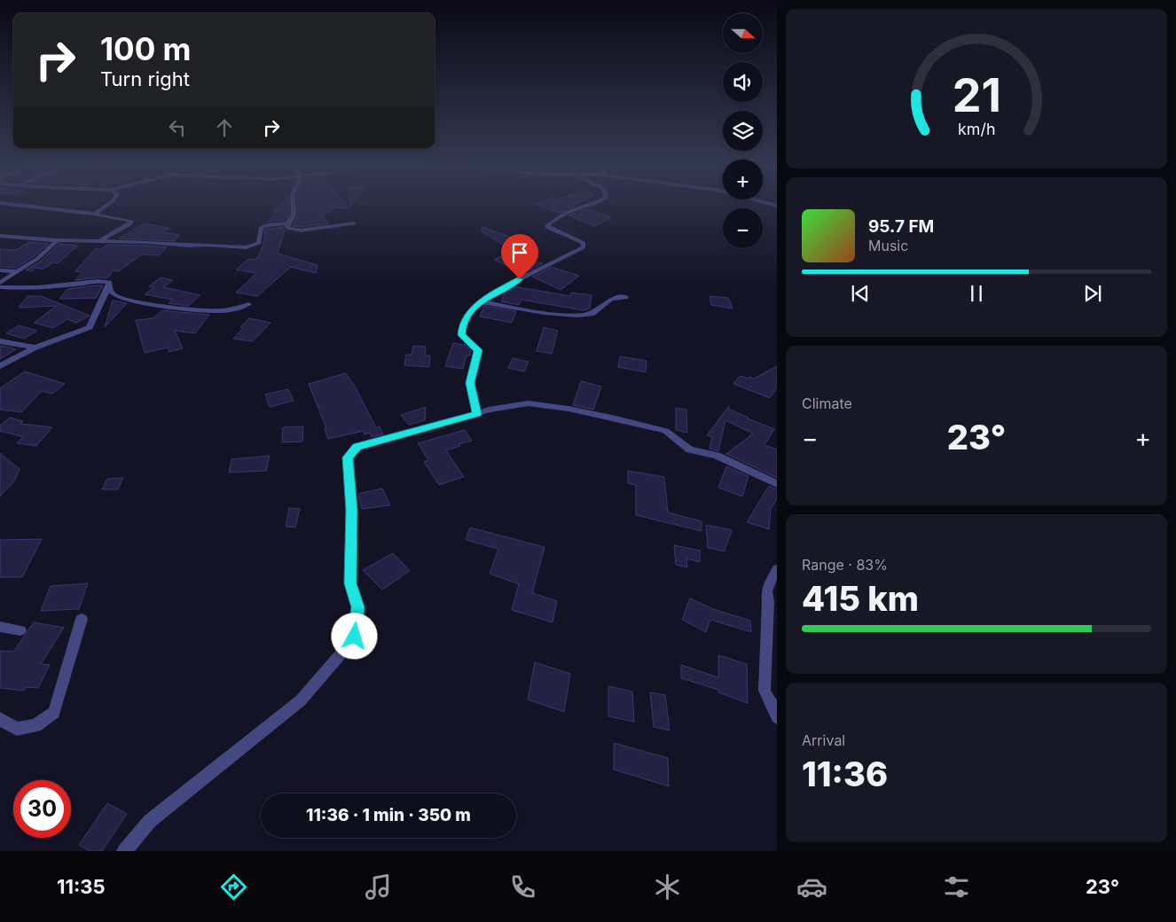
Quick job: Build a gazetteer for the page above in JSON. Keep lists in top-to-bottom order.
{
  "north": "right",
  "page": {
    "map_buttons": ["+", "−"],
    "turn": ["100 m", "Turn right"],
    "song": ["95.7 FM", "Music"],
    "tile": [
      "Climate",
      ["Range · 83%", "415 km"],
      ["Arrival", "11:36"]
    ],
    "heat": ["−", "23°", "+"],
    "limit": "30",
    "trip": "11:36 · 1 min · 350 m",
    "tabs": ["11:35", "23°"],
    "gauge": ["21", "km/h"]
  }
}
